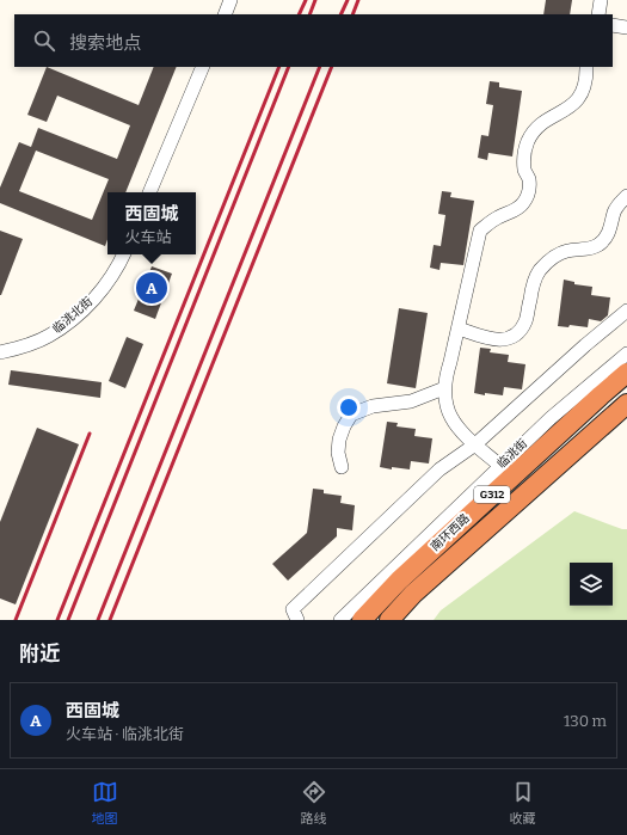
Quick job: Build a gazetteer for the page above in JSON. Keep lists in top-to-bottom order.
{
  "streets": {
    "highway": ["G312", "南环西路"],
    "street": ["临洮北街", "临洮街"]
  },
  "page": {
    "search": "搜索地点",
    "popup": ["西固城", "火车站"],
    "pins": "A",
    "heading": "附近",
    "list": [
      {
        "mark": "A",
        "name": "西固城",
        "note": "火车站 · 临洮北街",
        "value": "130 m"
      }
    ],
    "nav": ["地图", "路线", "收藏"]
  }
}
